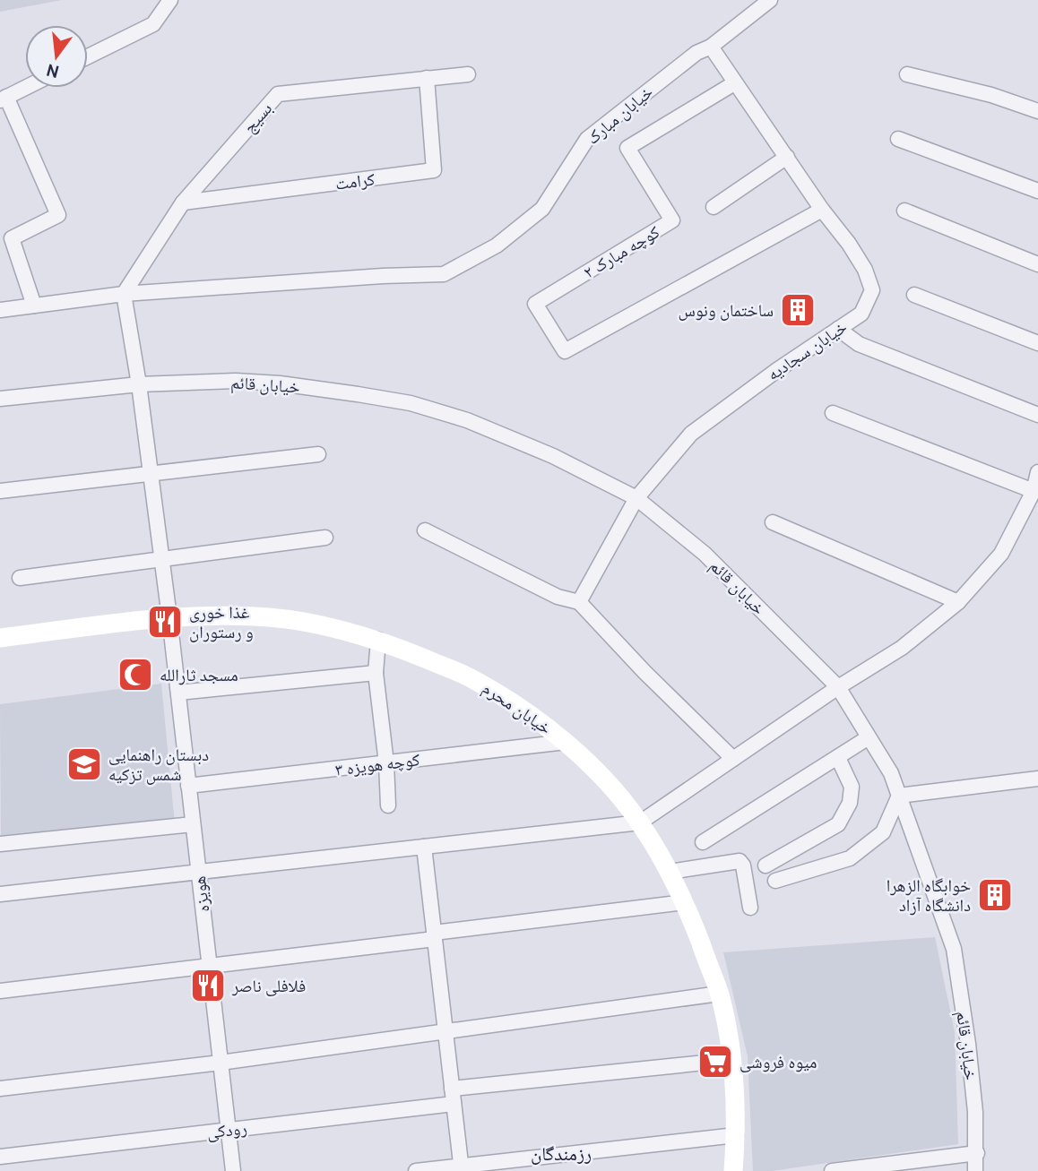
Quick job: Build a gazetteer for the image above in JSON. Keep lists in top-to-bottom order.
{
  "streets": {
    "street": [
      "خیابان مبارک",
      "بسیج",
      "کرامت",
      "کوچه مبارک ۲",
      "خیابان سجادیه",
      "خیابان قائم",
      "خیابان محرم",
      "کوچه هویزه ۳",
      "هویزه",
      "رودکی"
    ]
  },
  "crossings": [
    ["خیابان مبارک", "بسیج"],
    ["خیابان مبارک", "خیابان سجادیه"],
    ["خیابان مبارک", "هویزه"],
    ["بسیج", "کرامت"],
    ["بسیج", "هویزه"],
    ["کوچه مبارک ۲", "خیابان سجادیه"],
    ["خیابان سجادیه", "خیابان قائم"],
    ["خیابان قائم", "هویزه"],
    ["خیابان محرم", "کوچه هویزه ۳"],
    ["خیابان محرم", "هویزه"],
    ["کوچه هویزه ۳", "هویزه"],
    ["هویزه", "رودکی"]
  ],
  "districts": ["رزمندگان"],
  "places": {
    "building": ["ساختمان ونوس", "خوابگاه الزهرا دانشگاه آزاد"],
    "restaurant": ["غذا خوری و رستوران", "فلافلی ناصر"],
    "mosque": ["مسجد ثارالله"],
    "school or university": ["دبستان راهنمایی شمس تزکیه"],
    "supermarket": ["میوه فروشی"]
  },
  "north": "bottom"
}
